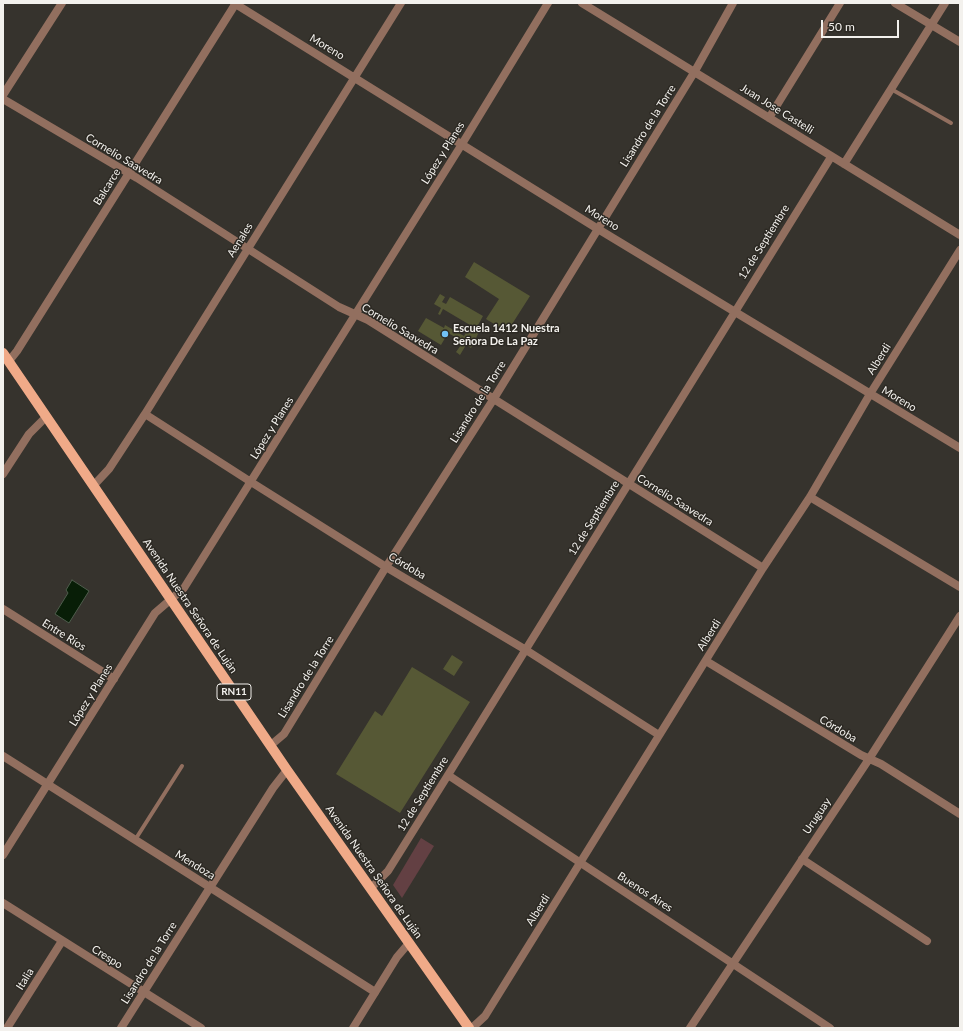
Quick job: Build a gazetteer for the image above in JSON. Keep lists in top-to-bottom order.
{
  "streets": {
    "main road": ["Avenida Nuestra Señora de Luján", "RN11"],
    "street": [
      "Moreno",
      "Juan Jose Castelli",
      "Lisandro de la Torre",
      "López y Planes",
      "Cornelio Saavedra",
      "Balcarce",
      "Aenales",
      "12 de Septiembre",
      "Alberdi",
      "Córdoba",
      "Entre Ríos",
      "Uruguay",
      "Mendoza",
      "Buenos Aires",
      "Crespo",
      "Italia"
    ]
  },
  "crossings": [
    ["Moreno", "Lisandro de la Torre"],
    ["Moreno", "López y Planes"],
    ["Moreno", "Balcarce"],
    ["Moreno", "Aenales"],
    ["Moreno", "12 de Septiembre"],
    ["Moreno", "Alberdi"],
    ["Juan Jose Castelli", "Lisandro de la Torre"],
    ["Juan Jose Castelli", "12 de Septiembre"],
    ["Lisandro de la Torre", "Cornelio Saavedra"],
    ["Lisandro de la Torre", "Córdoba"],
    ["Lisandro de la Torre", "Avenida Nuestra Señora de Luján"],
    ["Lisandro de la Torre", "Mendoza"],
    ["Lisandro de la Torre", "Crespo"],
    ["López y Planes", "Cornelio Saavedra"],
    ["López y Planes", "Córdoba"],
    ["López y Planes", "Avenida Nuestra Señora de Luján"],
    ["López y Planes", "Entre Ríos"],
    ["López y Planes", "Mendoza"],
    ["Cornelio Saavedra", "Balcarce"],
    ["Cornelio Saavedra", "Aenales"],
    ["Cornelio Saavedra", "12 de Septiembre"],
    ["Cornelio Saavedra", "Alberdi"],
    ["Balcarce", "Avenida Nuestra Señora de Luján"],
    ["Aenales", "Córdoba"],
    ["Aenales", "Avenida Nuestra Señora de Luján"],
    ["12 de Septiembre", "Córdoba"],
    ["12 de Septiembre", "Avenida Nuestra Señora de Luján"],
    ["12 de Septiembre", "Buenos Aires"],
    ["Alberdi", "Córdoba"],
    ["Alberdi", "Avenida Nuestra Señora de Luján"],
    ["Alberdi", "Buenos Aires"],
    ["Córdoba", "Uruguay"],
    ["Uruguay", "Buenos Aires"],
    ["Crespo", "Italia"]
  ],
  "places": ["Escuela 1412 Nuestra Señora De La Paz"],
  "scale_bar": "50 m"
}
